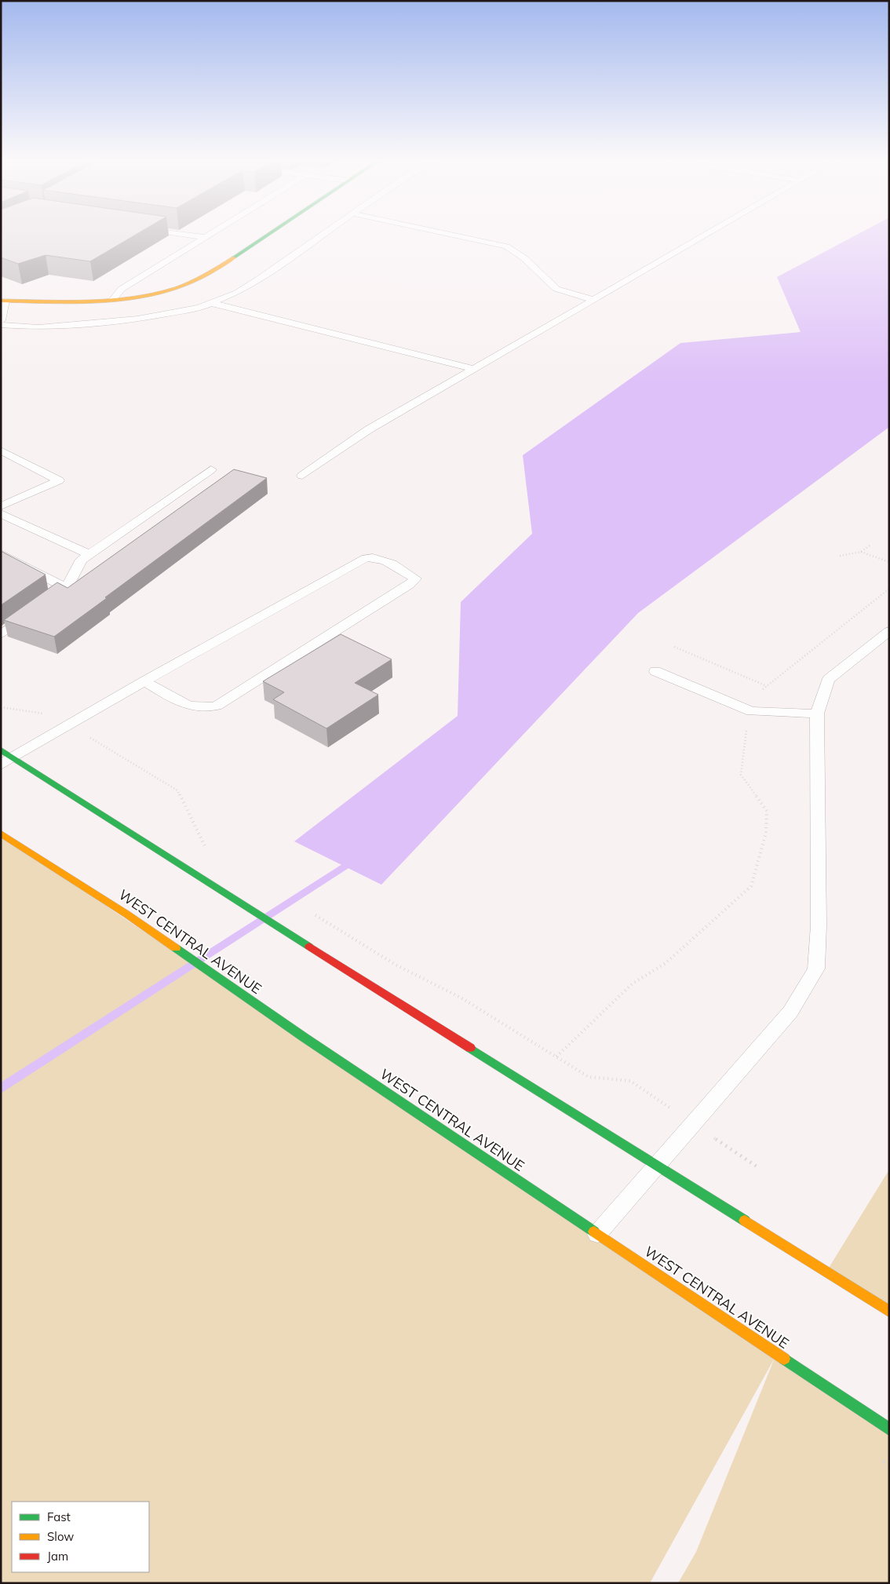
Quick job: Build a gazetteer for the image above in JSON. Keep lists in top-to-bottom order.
{
  "streets": {
    "main road": ["WEST CENTRAL AVENUE"]
  },
  "legend": ["Fast", "Slow", "Jam"]
}
